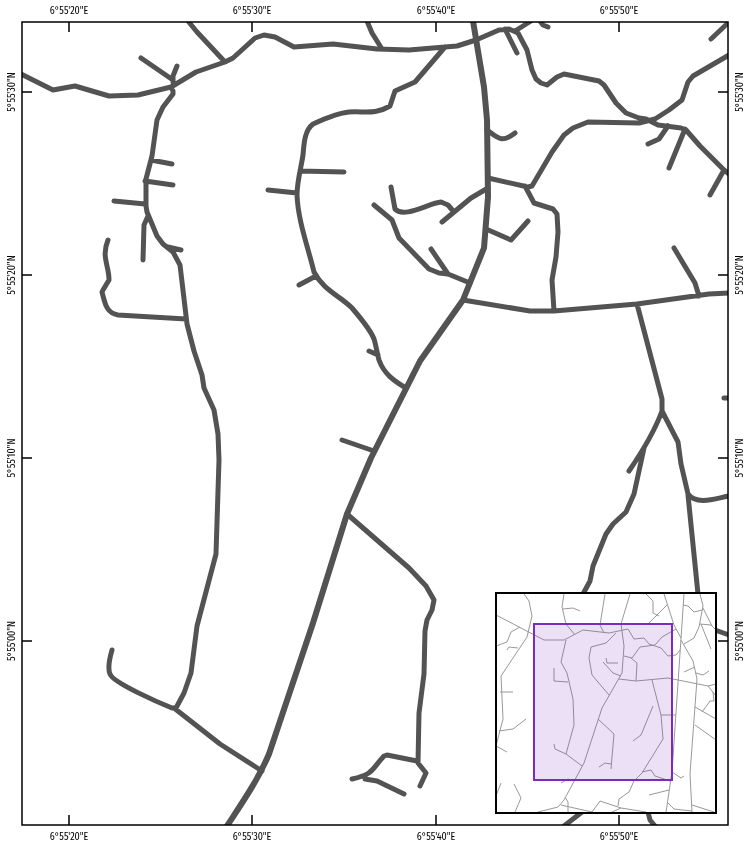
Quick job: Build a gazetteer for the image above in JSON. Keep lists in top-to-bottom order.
{
  "coordinates": [
    "6°55'20\"E",
    "6°55'30\"E",
    "6°55'40\"E",
    "6°55'50\"E",
    "5°55'30\"N",
    "5°55'20\"N",
    "5°55'10\"N",
    "5°55'00\"N"
  ]
}
